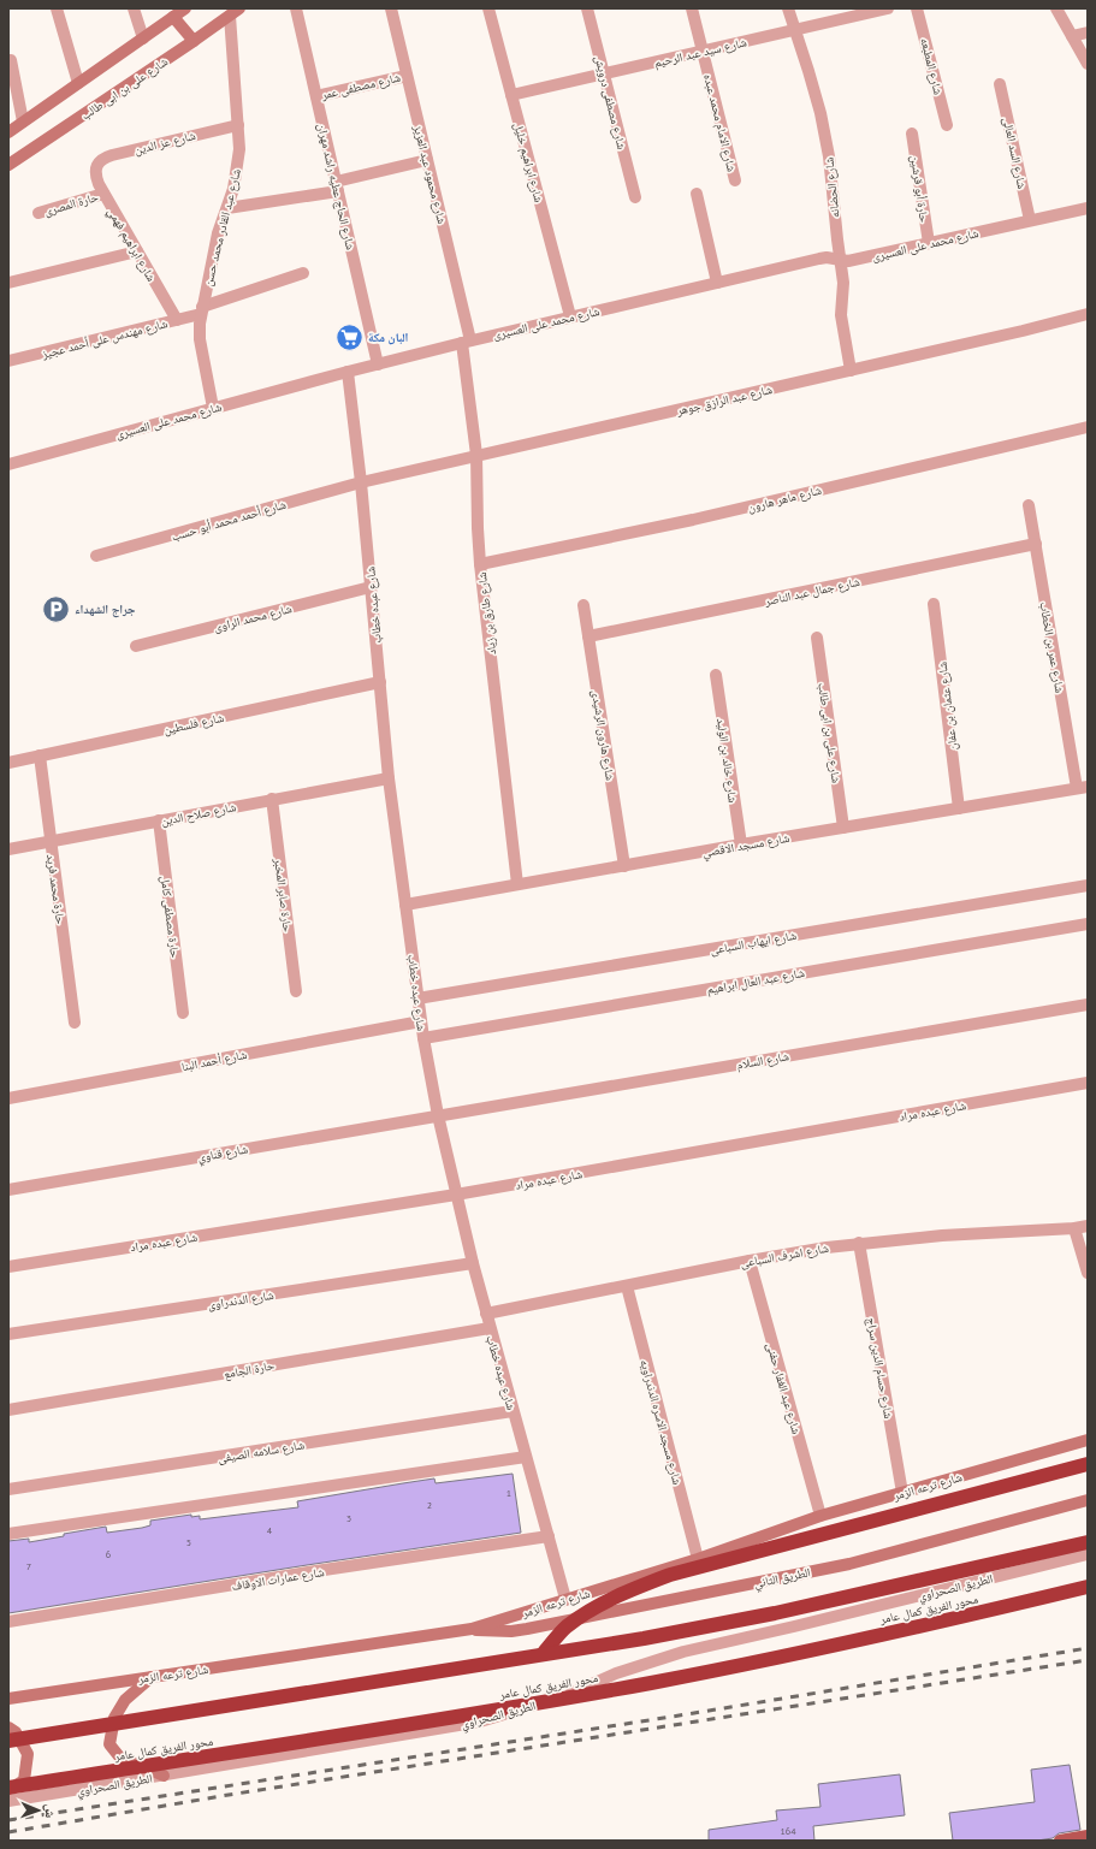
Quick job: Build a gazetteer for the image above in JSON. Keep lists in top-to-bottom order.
{
  "streets": {
    "highway": ["محور الفريق كمال عامر"],
    "street": [
      "شارع سيد عبد الرحيم",
      "شارع المطبعه",
      "شارع مصطفى عمر",
      "شارع على بن ابى طالب",
      "شارع مصطفى درويش",
      "شارع الامام محمد عبده",
      "شارع عز الدين",
      "شارع السد العالى",
      "شارع ابراهيم خليل",
      "شارع محمود عبد العزيز",
      "شارع الحاج عطيه راشد مهران",
      "شارع الحضانه",
      "حارة أبو قرشين",
      "حارة المصرى",
      "شارع عبد القادر محمد حسن",
      "شارع ابراهيم فهمي",
      "شارع محمد على العسيرى",
      "شارع مهندس على أحمد عجيز",
      "شارع عبد الرازق جوهر",
      "شارع ماهر هارون",
      "شارع أحمد محمد أبو حسب",
      "شارع جمال عبد الناصر",
      "شارع عبده خطاب",
      "شارع طارق بن زياد",
      "شارع محمد الراوى",
      "شارع عمر بن الخطاب",
      "شارع عثمان بن عفان",
      "شارع فلسطين",
      "شارع هارون الرشيدى",
      "شارع خالد بن الوليد",
      "شارع صلاح الدين",
      "شارع مسجد الاقصي",
      "حارة محمد فريد",
      "حارة صابر المخبر",
      "حارة مصطفى كامل",
      "شارع ايهاب السباعى",
      "شارع عبد العال ابراهيم",
      "شارع أحمد البنا",
      "شارع السلام",
      "شارع عبده مراد",
      "شارع قناوي",
      "شارع اشرف السباعى",
      "شارع الدندراوى",
      "شارع حسام الدين سراج",
      "حارة الجامع",
      "شارع عبد الغفار حفنى",
      "شارع مسجد الاسره الدندراويه",
      "شارع سلامه الصيفى",
      "شارع ترعه الزمر",
      "الطريق الثاني",
      "شارع عمارات الاوقاف",
      "الطريق الصحراوي"
    ]
  },
  "crossings": [
    ["شارع سيد عبد الرحيم", "شارع مصطفى درويش"],
    ["شارع سيد عبد الرحيم", "شارع الامام محمد عبده"],
    ["شارع سيد عبد الرحيم", "شارع ابراهيم خليل"],
    ["شارع سيد عبد الرحيم", "شارع الحضانه"],
    ["شارع مصطفى عمر", "شارع محمود عبد العزيز"],
    ["شارع مصطفى عمر", "شارع الحاج عطيه راشد مهران"],
    ["شارع على بن ابى طالب", "شارع عبد القادر محمد حسن"],
    ["شارع على بن ابى طالب", "شارع مسجد الاقصي"],
    ["شارع عز الدين", "شارع عبد القادر محمد حسن"],
    ["شارع عز الدين", "شارع ابراهيم فهمي"],
    ["شارع السد العالى", "شارع محمد على العسيرى"],
    ["شارع ابراهيم خليل", "شارع محمد على العسيرى"],
    ["شارع محمود عبد العزيز", "شارع محمد على العسيرى"],
    ["شارع محمود عبد العزيز", "شارع طارق بن زياد"],
    ["شارع الحاج عطيه راشد مهران", "شارع محمد على العسيرى"],
    ["شارع الحضانه", "شارع محمد على العسيرى"],
    ["شارع الحضانه", "شارع عبد الرازق جوهر"],
    ["حارة أبو قرشين", "شارع محمد على العسيرى"],
    ["حارة المصرى", "شارع ابراهيم فهمي"],
    ["شارع عبد القادر محمد حسن", "شارع محمد على العسيرى"],
    ["شارع عبد القادر محمد حسن", "شارع مهندس على أحمد عجيز"],
    ["شارع ابراهيم فهمي", "شارع مهندس على أحمد عجيز"],
    ["شارع محمد على العسيرى", "شارع عبده خطاب"],
    ["شارع محمد على العسيرى", "شارع طارق بن زياد"],
    ["شارع عبد الرازق جوهر", "شارع أحمد محمد أبو حسب"],
    ["شارع عبد الرازق جوهر", "شارع عبده خطاب"],
    ["شارع عبد الرازق جوهر", "شارع طارق بن زياد"],
    ["شارع ماهر هارون", "شارع طارق بن زياد"],
    ["شارع أحمد محمد أبو حسب", "شارع عبده خطاب"],
    ["شارع جمال عبد الناصر", "شارع عمر بن الخطاب"],
    ["شارع جمال عبد الناصر", "شارع هارون الرشيدى"],
    ["شارع عبده خطاب", "شارع محمد الراوى"],
    ["شارع عبده خطاب", "شارع فلسطين"],
    ["شارع عبده خطاب", "شارع صلاح الدين"],
    ["شارع عبده خطاب", "شارع مسجد الاقصي"],
    ["شارع عبده خطاب", "شارع ايهاب السباعى"],
    ["شارع عبده خطاب", "شارع عبد العال ابراهيم"],
    ["شارع عبده خطاب", "شارع أحمد البنا"],
    ["شارع عبده خطاب", "شارع السلام"],
    ["شارع عبده خطاب", "شارع عبده مراد"],
    ["شارع عبده خطاب", "شارع قناوي"],
    ["شارع عبده خطاب", "شارع اشرف السباعى"],
    ["شارع عبده خطاب", "شارع الدندراوى"],
    ["شارع عبده خطاب", "حارة الجامع"],
    ["شارع عبده خطاب", "شارع سلامه الصيفى"],
    ["شارع عبده خطاب", "شارع ترعه الزمر"],
    ["شارع عبده خطاب", "شارع عمارات الاوقاف"],
    ["شارع طارق بن زياد", "شارع مسجد الاقصي"],
    ["شارع عمر بن الخطاب", "شارع مسجد الاقصي"],
    ["شارع عثمان بن عفان", "شارع مسجد الاقصي"],
    ["شارع فلسطين", "حارة محمد فريد"],
    ["شارع هارون الرشيدى", "شارع مسجد الاقصي"],
    ["شارع خالد بن الوليد", "شارع مسجد الاقصي"],
    ["شارع صلاح الدين", "حارة محمد فريد"],
    ["شارع صلاح الدين", "حارة صابر المخبر"],
    ["شارع صلاح الدين", "حارة مصطفى كامل"],
    ["شارع السلام", "شارع قناوي"],
    ["شارع اشرف السباعى", "شارع حسام الدين سراج"],
    ["شارع اشرف السباعى", "شارع عبد الغفار حفنى"],
    ["شارع اشرف السباعى", "شارع مسجد الاسره الدندراويه"],
    ["شارع حسام الدين سراج", "شارع ترعه الزمر"],
    ["شارع عبد الغفار حفنى", "شارع ترعه الزمر"],
    ["شارع مسجد الاسره الدندراويه", "شارع ترعه الزمر"],
    ["شارع ترعه الزمر", "الطريق الثاني"]
  ],
  "places": {
    "supermarket": ["البان مكة"],
    "parking": ["جراج الشهداء"]
  },
  "house_numbers": [
    "1",
    "2",
    "3",
    "4",
    "5",
    "6",
    "7",
    "164"
  ],
  "north": "right"
}
